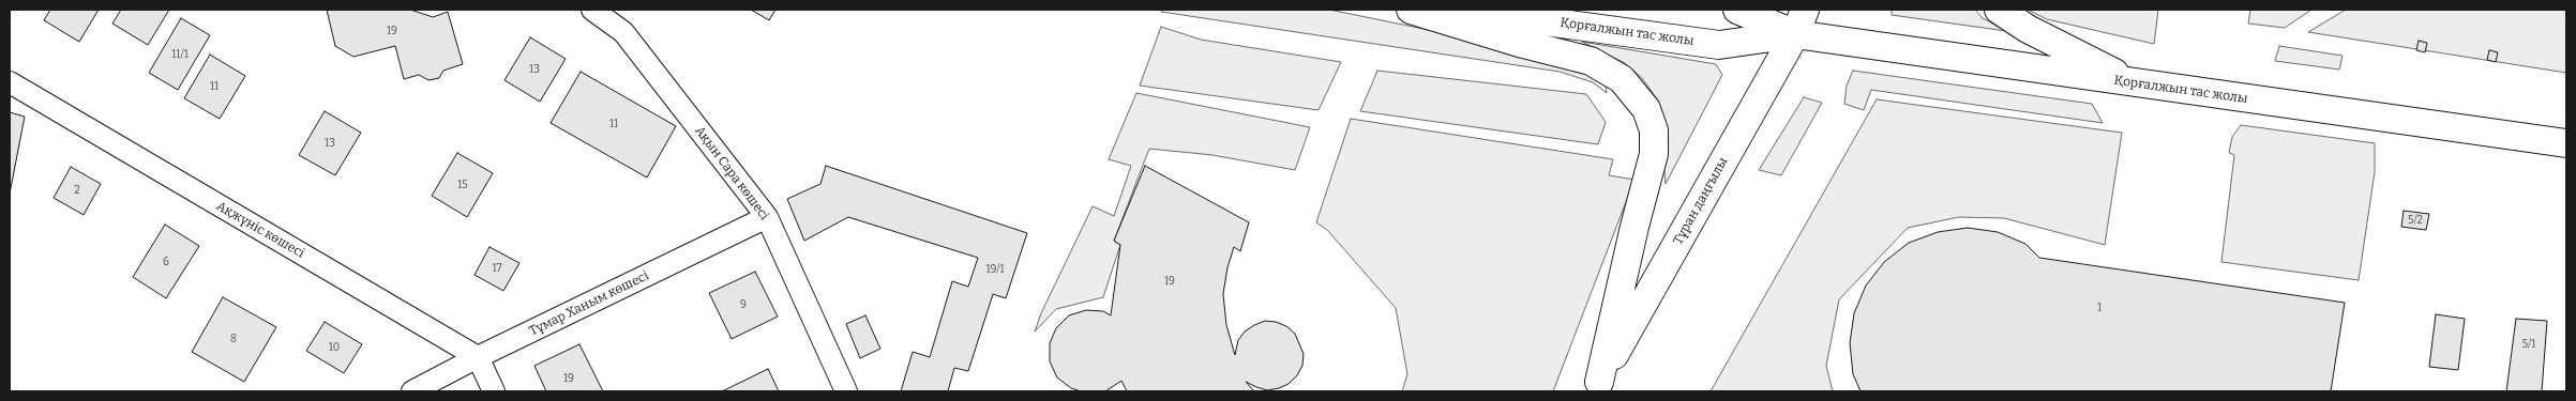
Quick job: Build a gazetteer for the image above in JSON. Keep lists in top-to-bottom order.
{
  "streets": {
    "main road": ["Қорғалжын тас жолы", "Тұран даңғылы"],
    "street": ["Ақын Сара көшесі", "Ақжүніс көшесі", "Тұмар Ханым көшесі"]
  },
  "crossings": [
    ["Қорғалжын тас жолы", "Тұран даңғылы"],
    ["Ақын Сара көшесі", "Тұмар Ханым көшесі"],
    ["Ақжүніс көшесі", "Тұмар Ханым көшесі"]
  ],
  "house_numbers": [
    "19",
    "11/1",
    "13",
    "11",
    "11",
    "13",
    "15",
    "2",
    "5/2",
    "6",
    "17",
    "19/1",
    "19",
    "9",
    "1",
    "8",
    "5/1",
    "10",
    "19"
  ]
}
